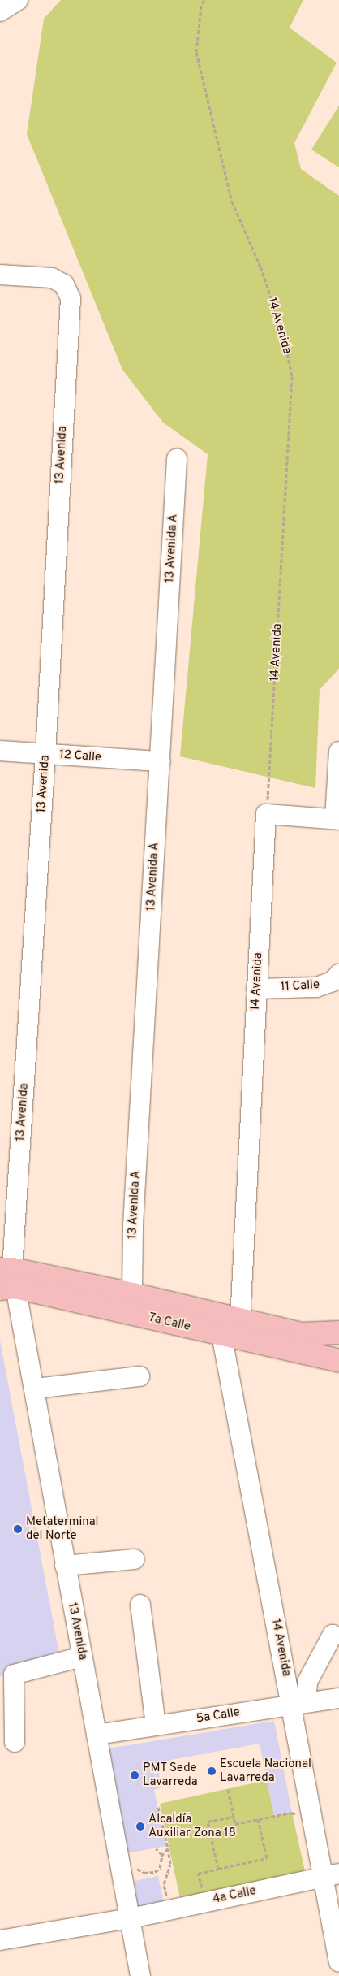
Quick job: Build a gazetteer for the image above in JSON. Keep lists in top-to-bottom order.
{
  "streets": {
    "main road": ["7a Calle"],
    "street": [
      "14 Avenida",
      "13 Avenida",
      "13 Avenida A",
      "12 Calle",
      "11 Calle",
      "5a Calle",
      "4a Calle"
    ]
  },
  "crossings": [
    ["14 Avenida", "11 Calle"],
    ["14 Avenida", "7a Calle"],
    ["14 Avenida", "5a Calle"],
    ["14 Avenida", "4a Calle"],
    ["13 Avenida", "12 Calle"],
    ["13 Avenida", "7a Calle"],
    ["13 Avenida", "5a Calle"],
    ["13 Avenida", "4a Calle"],
    ["13 Avenida A", "12 Calle"],
    ["13 Avenida A", "7a Calle"]
  ],
  "places": [
    "Metaterminal del Norte",
    "Escuela Nacional Lavarreda",
    "PMT Sede Lavarreda",
    "Alcaldía Auxiliar Zona 18"
  ]
}
